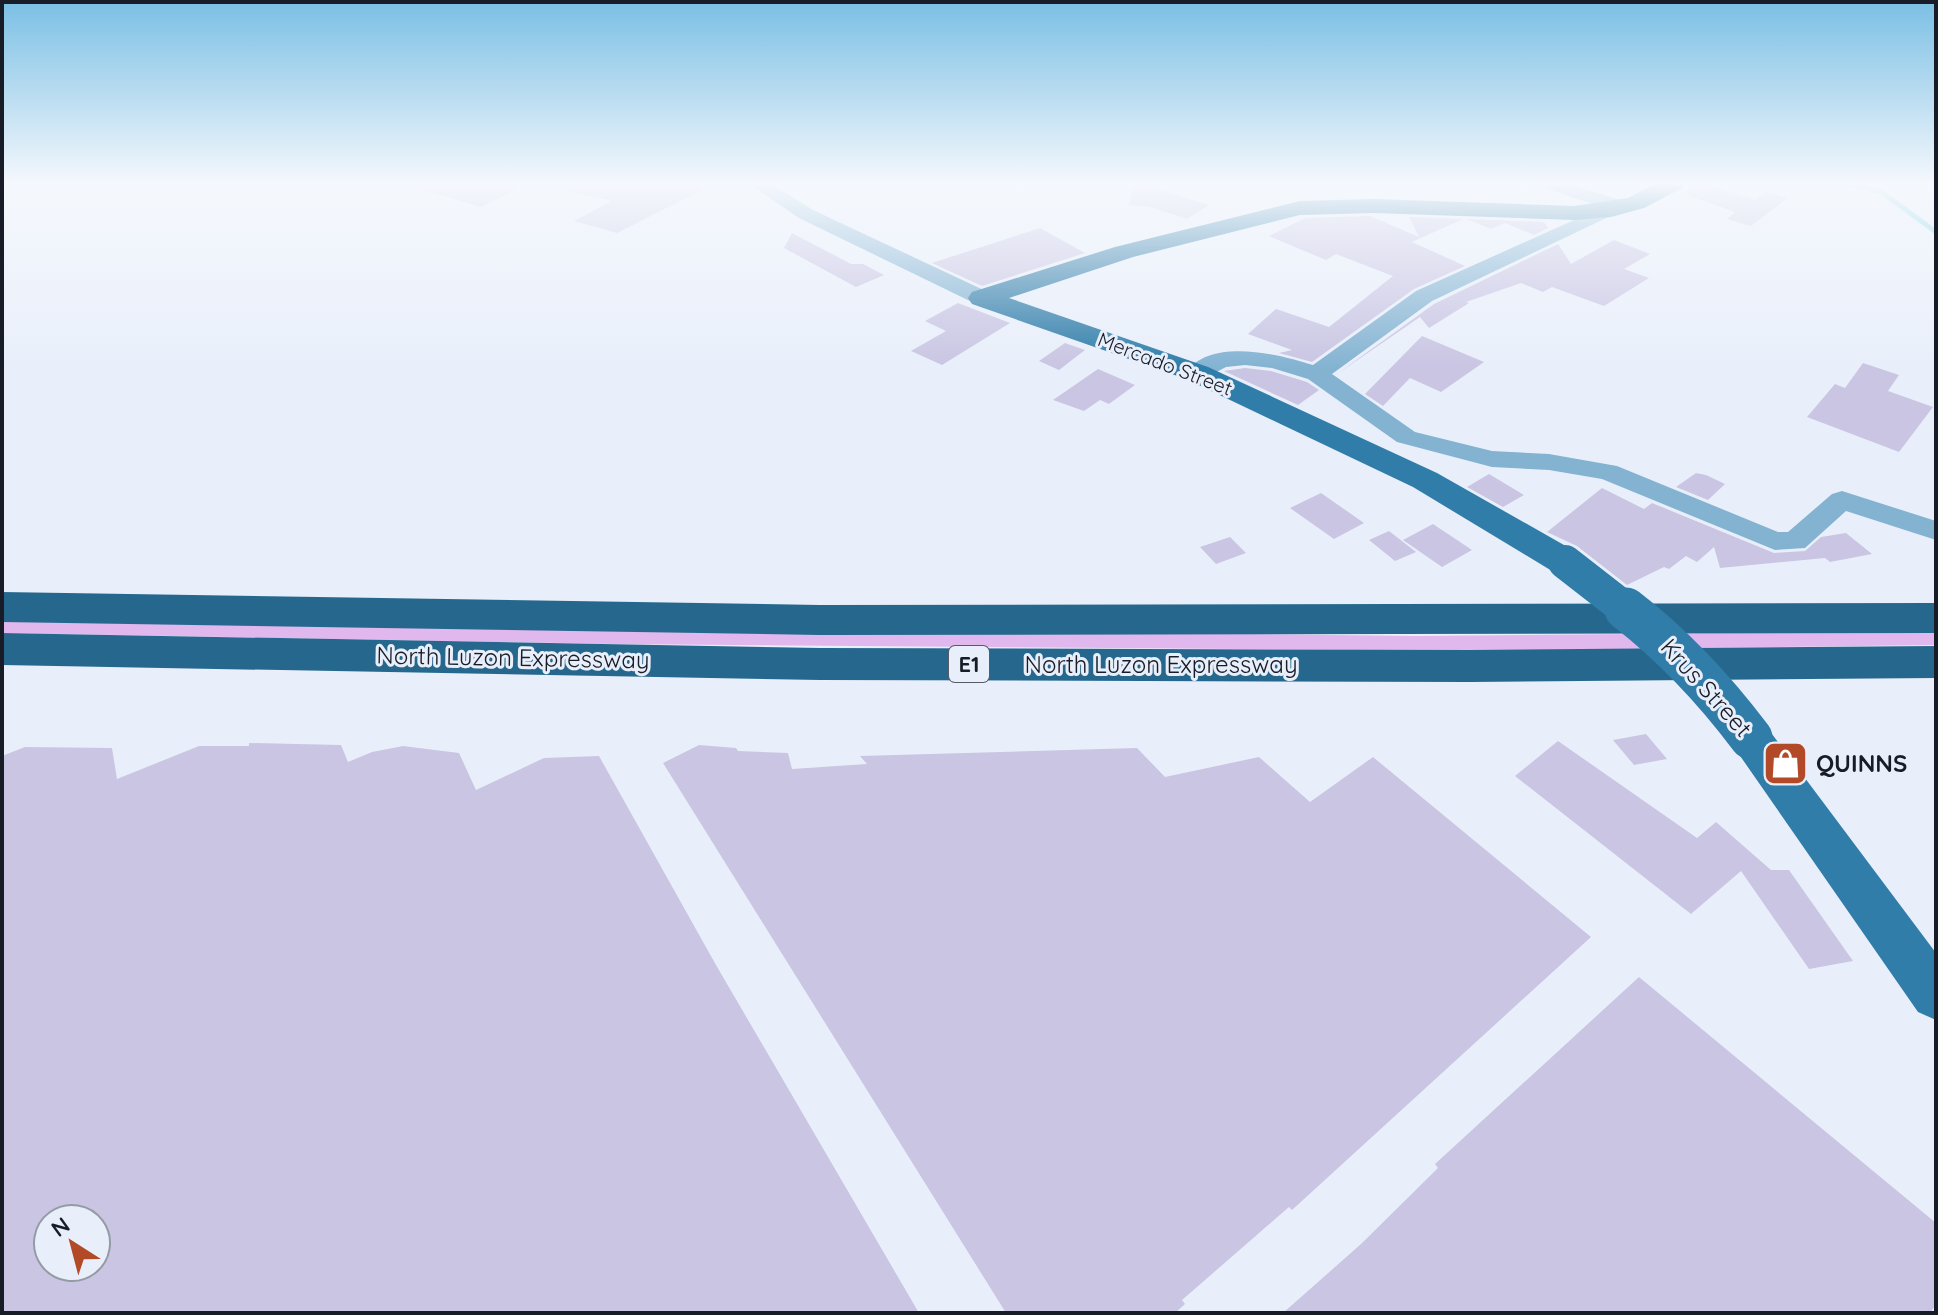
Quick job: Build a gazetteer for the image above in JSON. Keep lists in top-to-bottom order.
{
  "streets": {
    "highway": ["North Luzon Expressway", "E1"],
    "main road": ["Mercado Street", "Krus Street"]
  },
  "crossings": [
    ["Mercado Street", "Krus Street"]
  ],
  "places": {
    "shop": ["QUINNS"]
  },
  "north": "top left"
}
